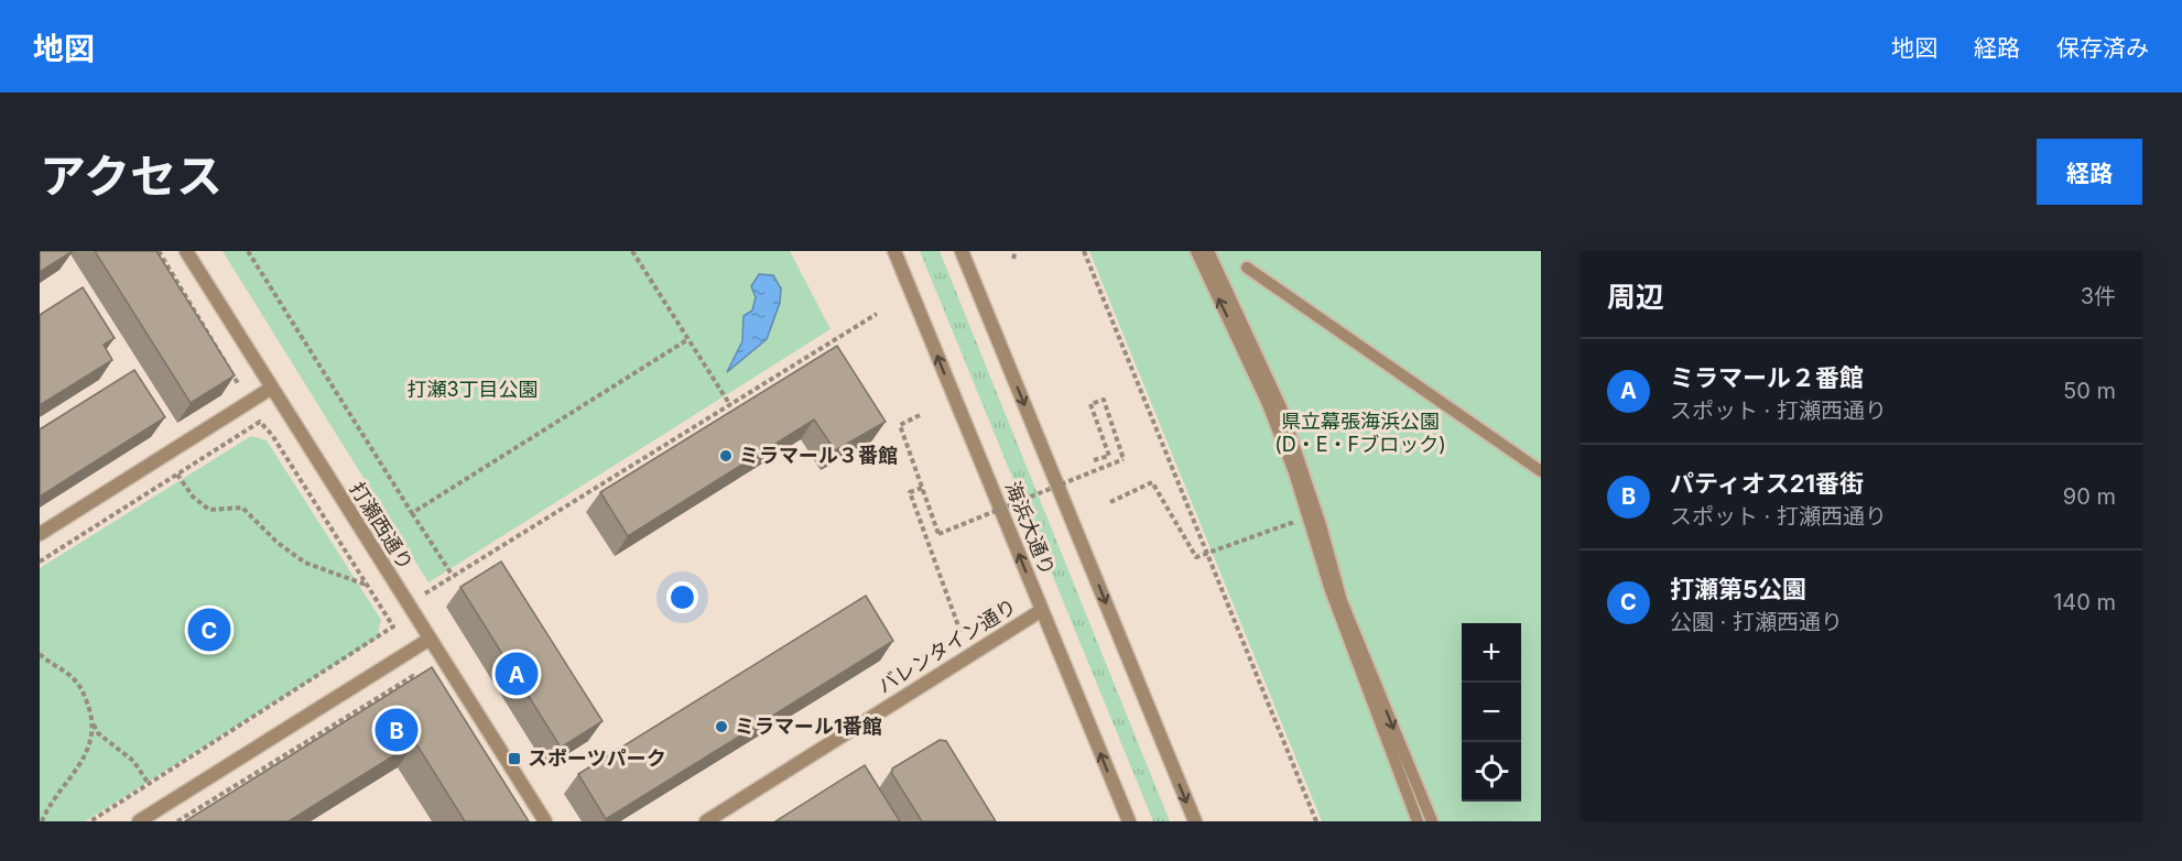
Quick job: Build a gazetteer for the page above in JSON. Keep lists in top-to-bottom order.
{
  "streets": {
    "street": ["打瀬西通り", "海浜大通り", "バレンタイン通り"]
  },
  "crossings": [
    ["海浜大通り", "バレンタイン通り"]
  ],
  "parks": ["打瀬3丁目公園", "県立幕張海浜公園 (D・E・Fブロック)"],
  "places": {
    "other": ["ミラマール３番館", "ミラマール1番館"],
    "transit": ["スポーツパーク"]
  },
  "page": {
    "header": "地図",
    "nav": ["地図", "経路", "保存済み"],
    "title": "アクセス",
    "buttons": "経路",
    "heading": ["周辺", "3件"],
    "list": [
      {
        "mark": "A",
        "name": "ミラマール２番館",
        "note": "スポット · 打瀬西通り",
        "value": "50 m"
      },
      {
        "mark": "B",
        "name": "パティオス21番街",
        "note": "スポット · 打瀬西通り",
        "value": "90 m"
      },
      {
        "mark": "C",
        "name": "打瀬第5公園",
        "note": "公園 · 打瀬西通り",
        "value": "140 m"
      }
    ],
    "pins": ["C", "A", "B"],
    "map_buttons": ["+", "−"]
  }
}
